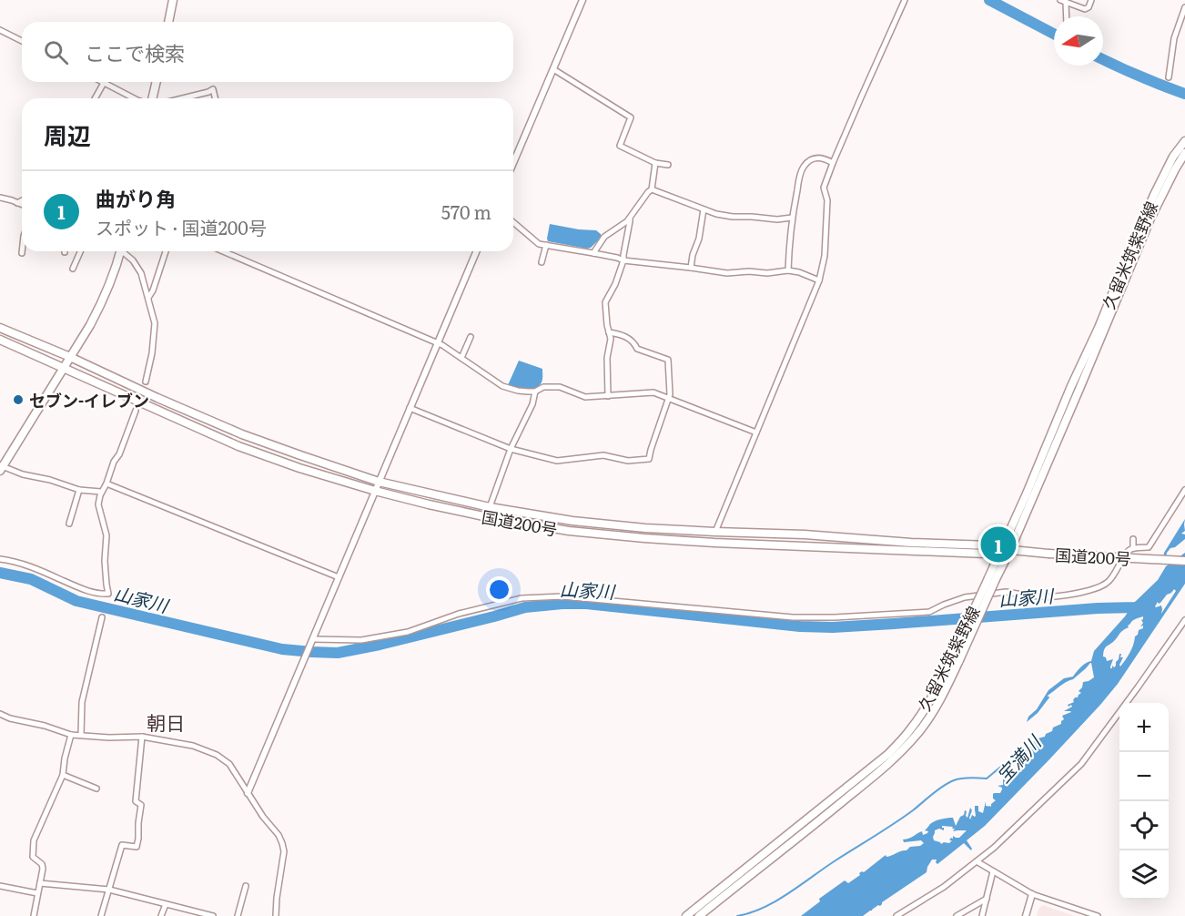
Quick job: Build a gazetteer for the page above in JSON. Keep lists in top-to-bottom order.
{
  "streets": {
    "main road": ["久留米筑紫野線", "国道200号"]
  },
  "crossings": [
    ["久留米筑紫野線", "国道200号"]
  ],
  "districts": ["朝日"],
  "water": ["山家川", "宝満川"],
  "places": ["セブン-イレブン"],
  "north": "left",
  "page": {
    "search": "ここで検索",
    "heading": "周辺",
    "list": [
      {
        "mark": "1",
        "name": "曲がり角",
        "note": "スポット · 国道200号",
        "value": "570 m"
      }
    ],
    "pins": "1",
    "map_buttons": ["+", "−"]
  }
}
